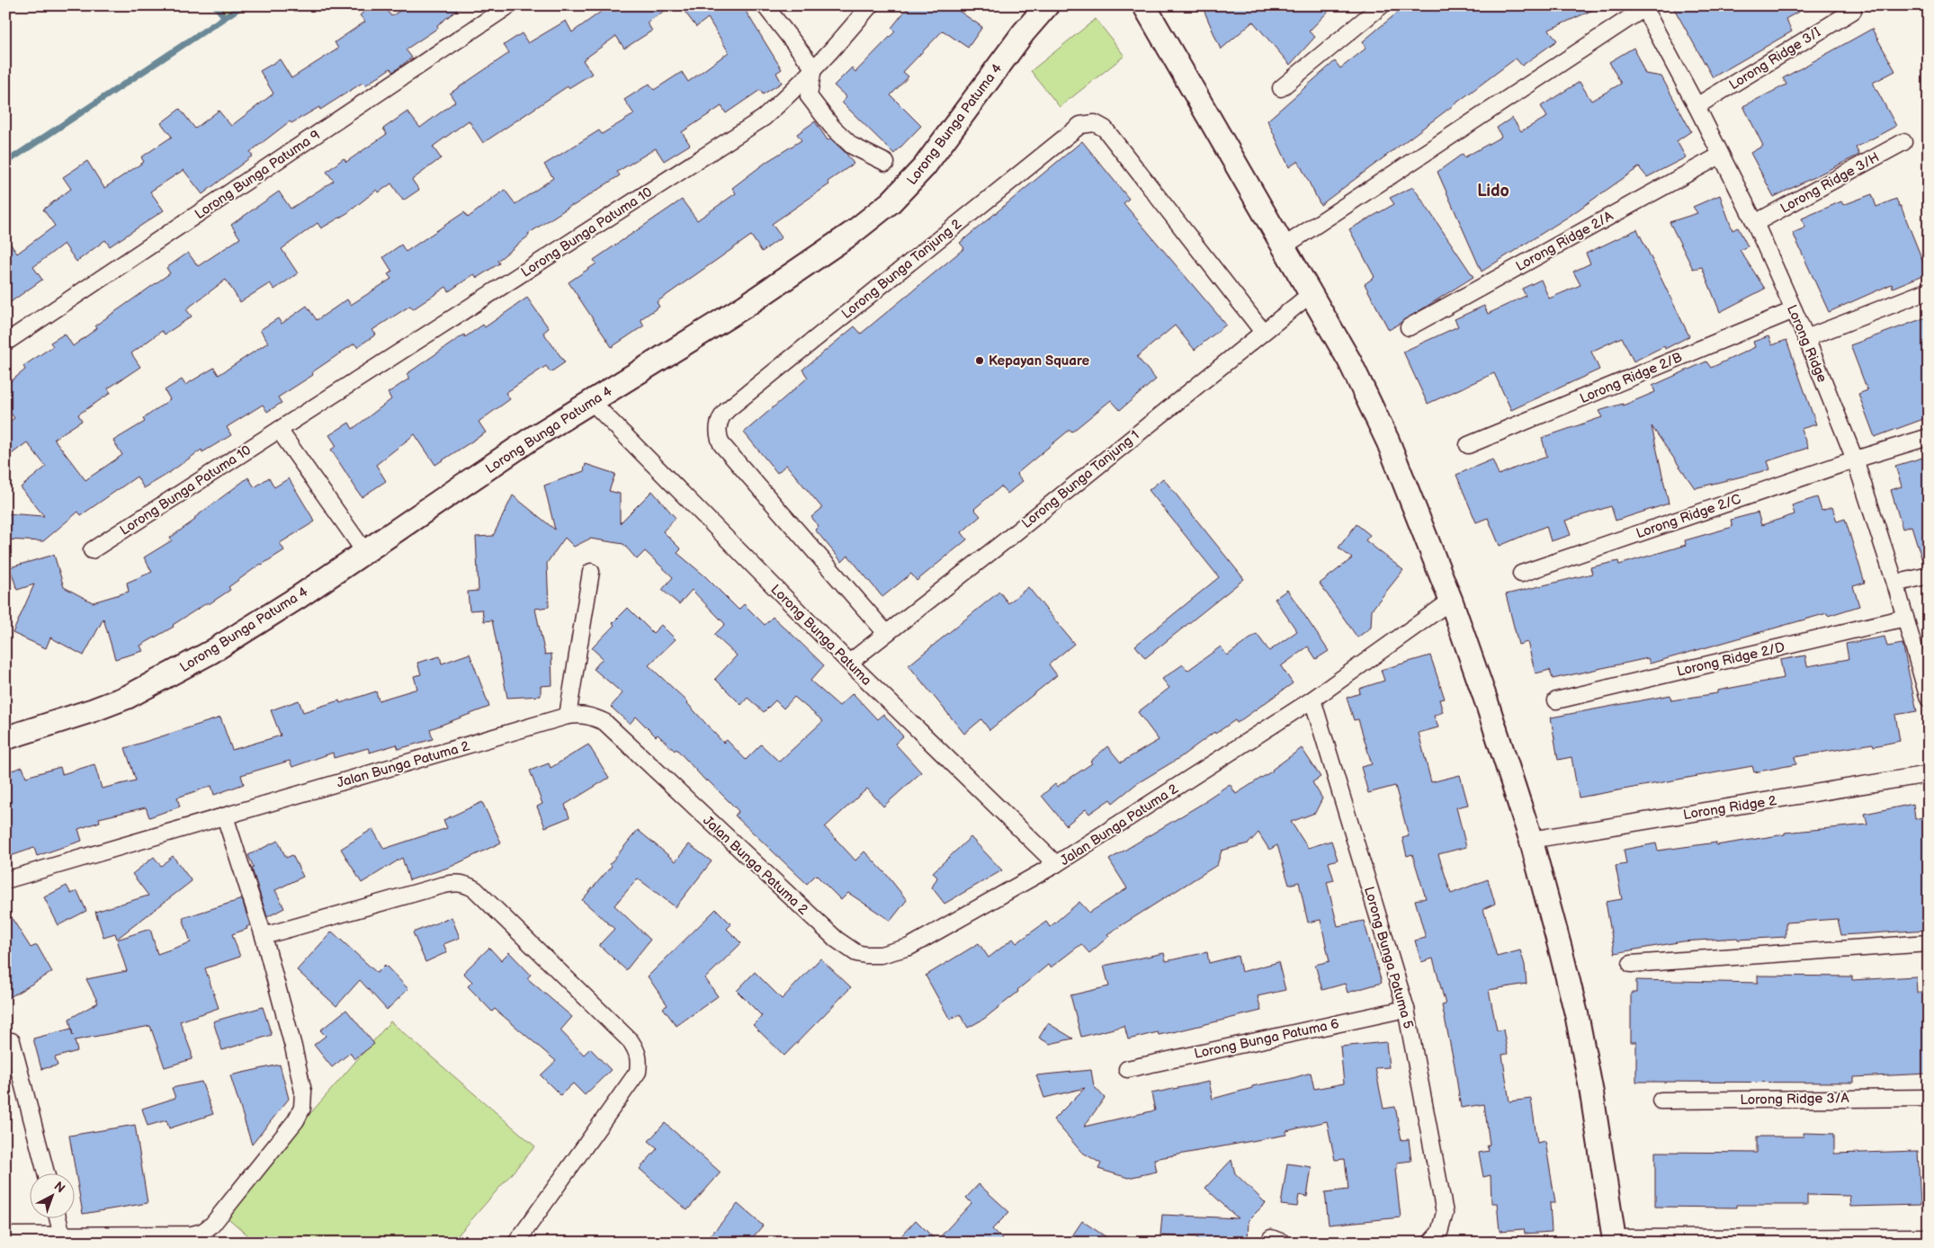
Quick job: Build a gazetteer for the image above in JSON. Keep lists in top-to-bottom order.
{
  "streets": {
    "street": [
      "Lorong Ridge 3/I",
      "Lorong Bunga Patuma 4",
      "Lorong Bunga Patuma 9",
      "Lorong Ridge 3/H",
      "Lorong Bunga Patuma 10",
      "Lorong Ridge 2/A",
      "Lorong Bunga Tanjung 2",
      "Lorong Ridge",
      "Lorong Ridge 2/B",
      "Lorong Bunga Tanjung 1",
      "Lorong Ridge 2/C",
      "Lorong Bunga Patuma",
      "Lorong Ridge 2/D",
      "Jalan Bunga Patuma 2",
      "Lorong Ridge 2",
      "Lorong Bunga Patuma 5",
      "Lorong Bunga Patuma 6",
      "Lorong Ridge 3/A"
    ]
  },
  "crossings": [
    ["Lorong Ridge 3/I", "Lorong Ridge"],
    ["Lorong Bunga Patuma 4", "Lorong Bunga Patuma"],
    ["Lorong Ridge 3/H", "Lorong Ridge"],
    ["Lorong Ridge 2/A", "Lorong Ridge"],
    ["Lorong Bunga Tanjung 2", "Lorong Bunga Tanjung 1"],
    ["Lorong Ridge", "Lorong Ridge 2/B"],
    ["Lorong Ridge", "Lorong Ridge 2/C"],
    ["Lorong Ridge", "Lorong Ridge 2/D"],
    ["Lorong Bunga Tanjung 1", "Lorong Bunga Patuma"],
    ["Lorong Bunga Patuma", "Jalan Bunga Patuma 2"],
    ["Jalan Bunga Patuma 2", "Lorong Bunga Patuma 5"],
    ["Lorong Bunga Patuma 5", "Lorong Bunga Patuma 6"]
  ],
  "districts": ["Lido"],
  "places": ["Kepayan Square"],
  "north": "top right"
}
